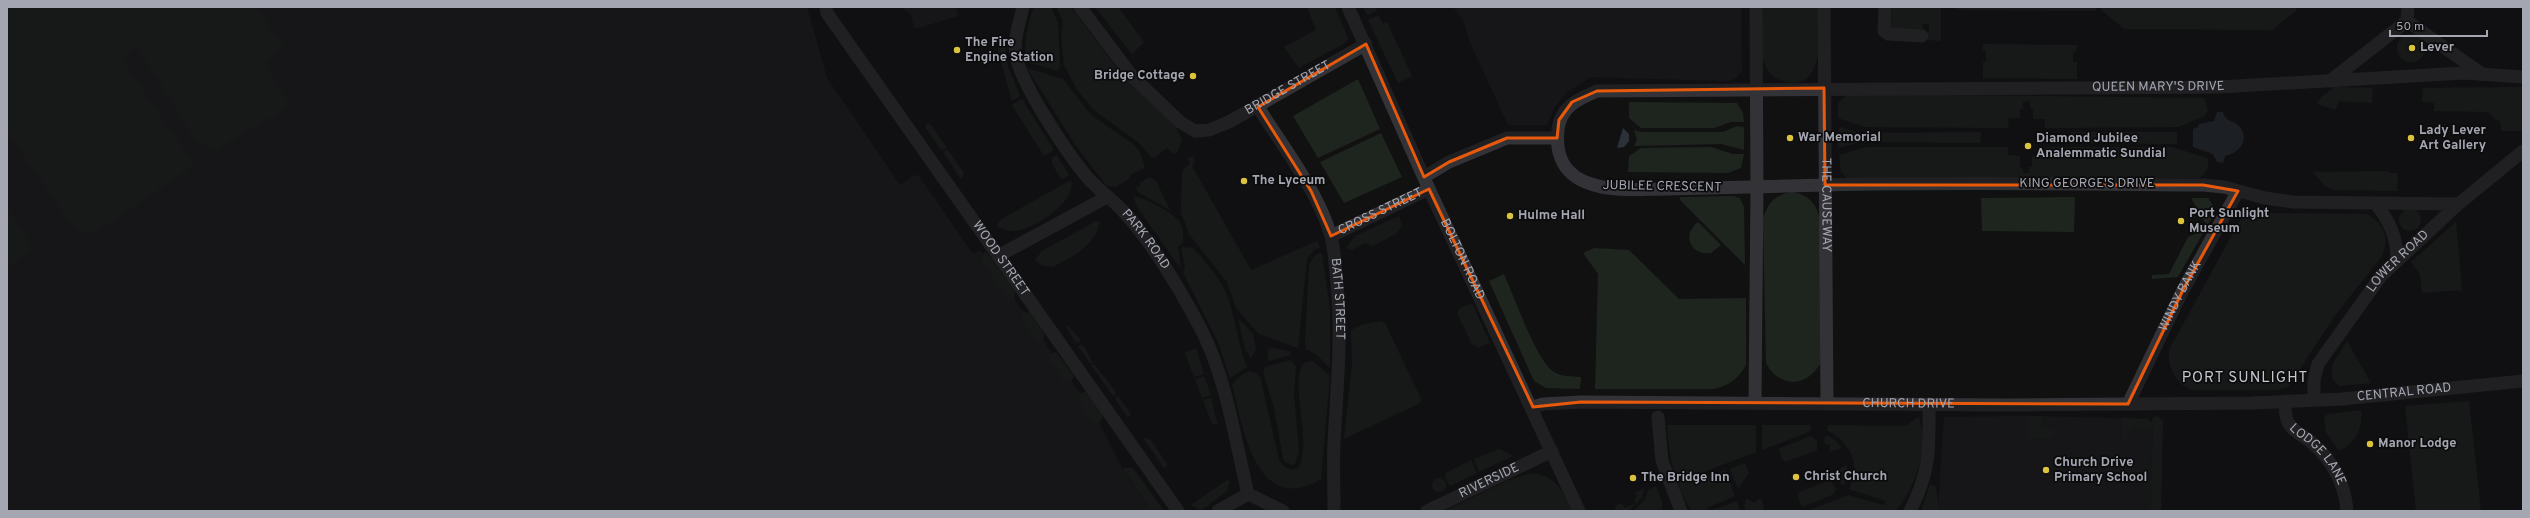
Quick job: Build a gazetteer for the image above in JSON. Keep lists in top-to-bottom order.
{
  "streets": {
    "street": [
      "QUEEN MARY'S DRIVE",
      "BRIDGE STREET",
      "KING GEORGE'S DRIVE",
      "JUBILEE CRESCENT",
      "THE CAUSEWAY",
      "CROSS STREET",
      "PARK ROAD",
      "WOOD STREET",
      "BOLTON ROAD",
      "LOWER ROAD",
      "WINDY BANK",
      "BATH STREET",
      "CENTRAL ROAD",
      "CHURCH DRIVE",
      "LODGE LANE",
      "RIVERSIDE"
    ]
  },
  "crossings": [
    ["QUEEN MARY'S DRIVE", "JUBILEE CRESCENT"],
    ["QUEEN MARY'S DRIVE", "THE CAUSEWAY"],
    ["BRIDGE STREET", "BOLTON ROAD"],
    ["BRIDGE STREET", "BATH STREET"],
    ["KING GEORGE'S DRIVE", "JUBILEE CRESCENT"],
    ["KING GEORGE'S DRIVE", "THE CAUSEWAY"],
    ["KING GEORGE'S DRIVE", "LOWER ROAD"],
    ["KING GEORGE'S DRIVE", "WINDY BANK"],
    ["JUBILEE CRESCENT", "CROSS STREET"],
    ["THE CAUSEWAY", "CHURCH DRIVE"],
    ["CROSS STREET", "BOLTON ROAD"],
    ["CROSS STREET", "BATH STREET"],
    ["BOLTON ROAD", "CHURCH DRIVE"],
    ["BOLTON ROAD", "RIVERSIDE"],
    ["LOWER ROAD", "CENTRAL ROAD"],
    ["WINDY BANK", "CHURCH DRIVE"],
    ["CENTRAL ROAD", "CHURCH DRIVE"],
    ["CENTRAL ROAD", "LODGE LANE"],
    ["CHURCH DRIVE", "LODGE LANE"]
  ],
  "districts": ["PORT SUNLIGHT"],
  "places": [
    "Lever",
    "The Fire Engine Station",
    "Bridge Cottage",
    "War Memorial",
    "Lady Lever Art Gallery",
    "Diamond Jubilee Analemmatic Sundial",
    "The Lyceum",
    "Hulme Hall",
    "Port Sunlight Museum",
    "Manor Lodge",
    "Church Drive Primary School",
    "Christ Church",
    "The Bridge Inn"
  ],
  "scale_bar": "50 m"
}
